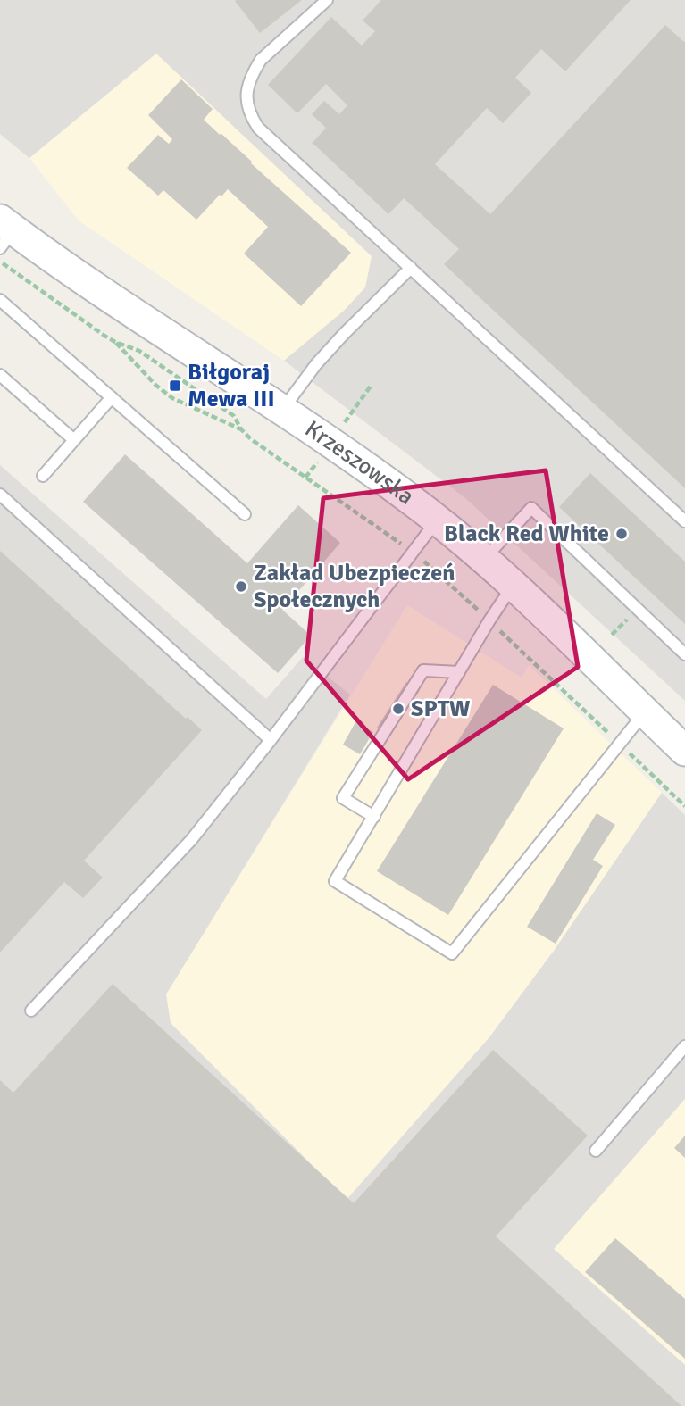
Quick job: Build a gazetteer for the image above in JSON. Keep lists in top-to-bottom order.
{
  "streets": {
    "main road": ["Krzeszowska"]
  },
  "places": {
    "transit": ["Biłgoraj Mewa III"],
    "other": ["Black Red White", "Zakład Ubezpieczeń Społecznych", "SPTW"]
  }
}
